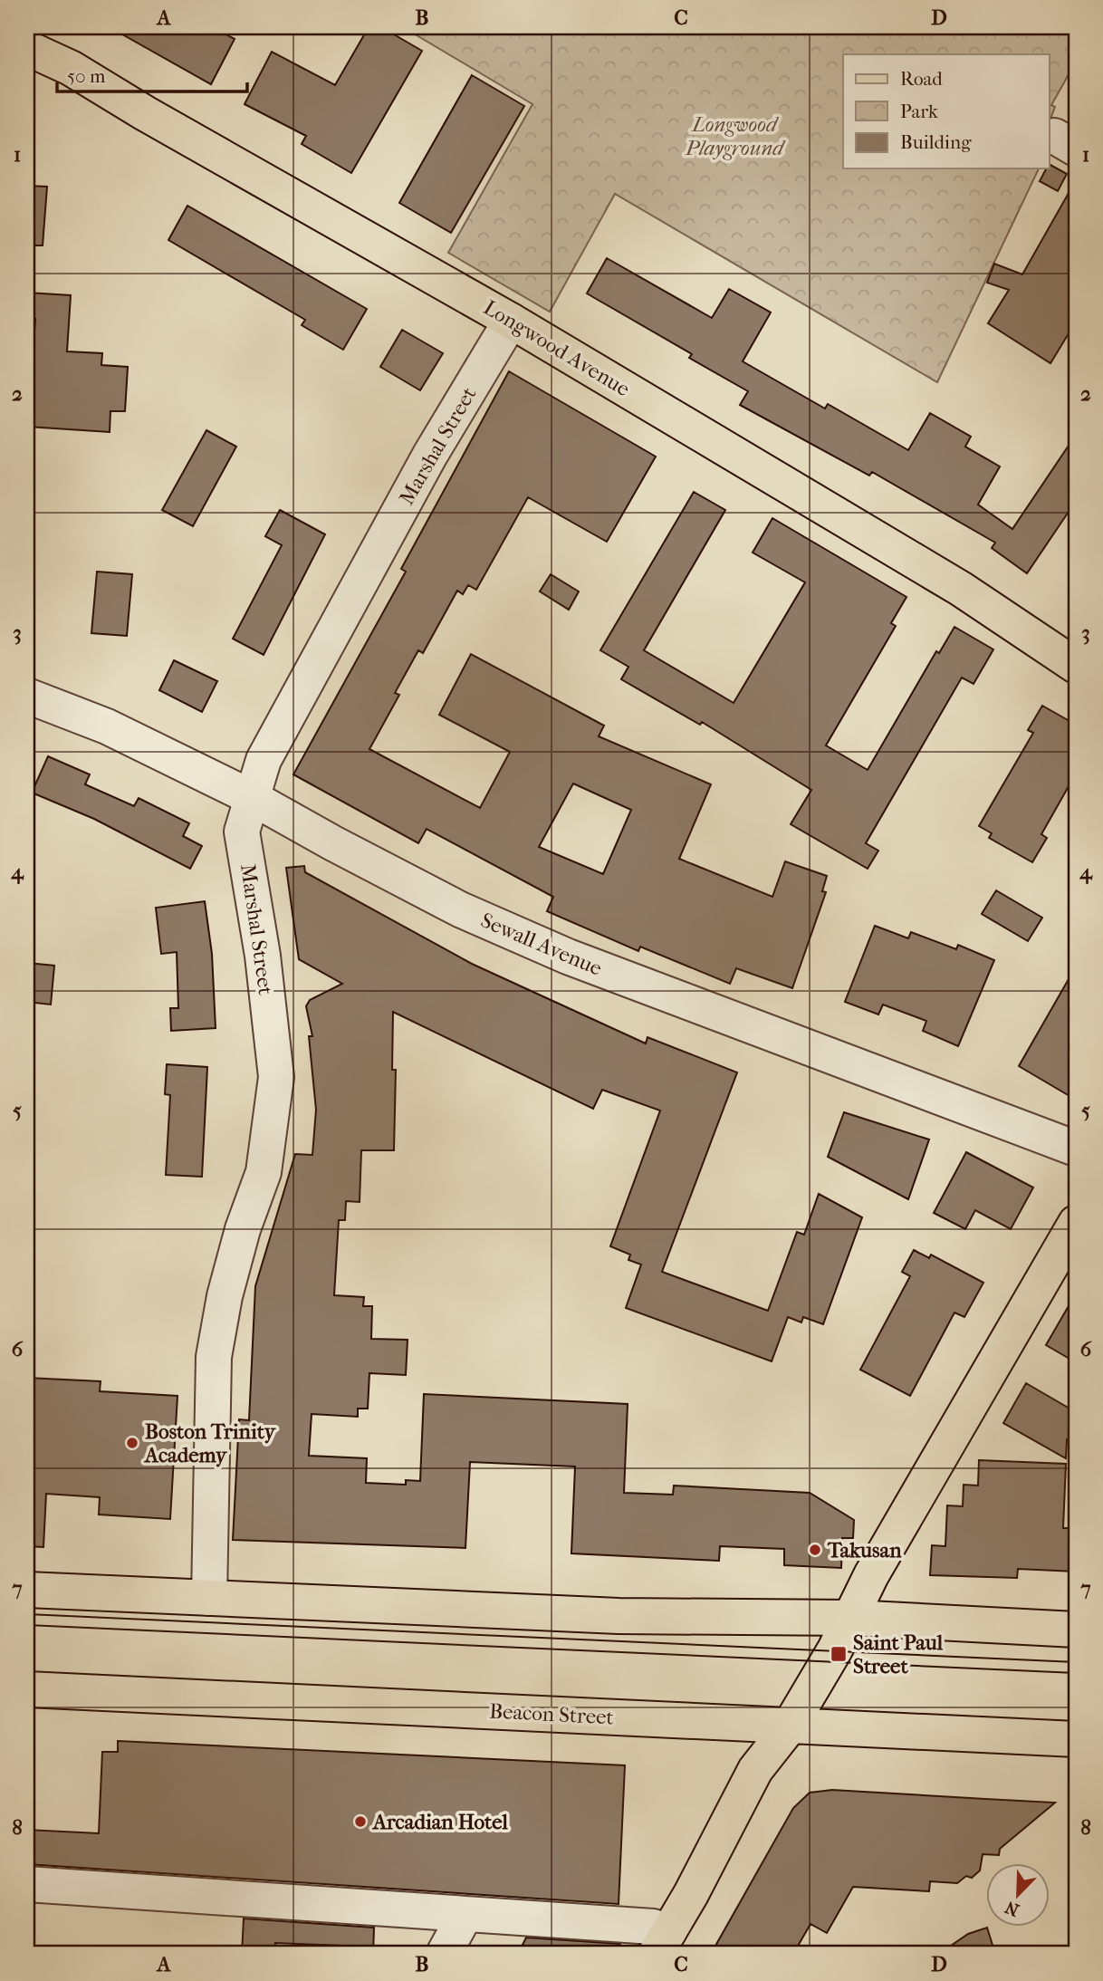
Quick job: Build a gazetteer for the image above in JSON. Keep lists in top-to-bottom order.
{
  "streets": {
    "main road": ["Longwood Avenue", "Beacon Street"],
    "street": ["Marshal Street", "Sewall Avenue"]
  },
  "crossings": [
    ["Longwood Avenue", "Marshal Street"],
    ["Marshal Street", "Sewall Avenue"]
  ],
  "parks": ["Longwood Playground"],
  "places": {
    "other": ["Boston Trinity Academy", "Takusan", "Arcadian Hotel"],
    "transit": ["Saint Paul Street"]
  },
  "legend": ["Road", "Park", "Building"],
  "scale_bar": "50 m",
  "north": "bottom left",
  "grid": {
    "columns": [
      "A",
      "B",
      "C",
      "D"
    ],
    "rows": [
      "1",
      "2",
      "3",
      "4",
      "5",
      "6",
      "7",
      "8"
    ]
  }
}
